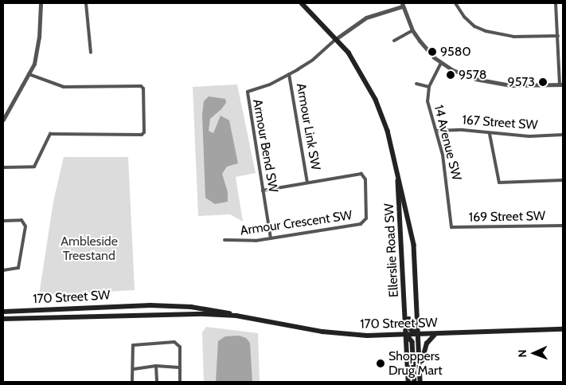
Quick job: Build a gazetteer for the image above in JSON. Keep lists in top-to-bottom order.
{
  "streets": {
    "main road": ["Ellerslie Road SW", "170 Street SW"],
    "street": [
      "167 Street SW",
      "Armour Link SW",
      "14 Avenue SW",
      "Armour Bend SW",
      "169 Street SW",
      "Armour Crescent SW"
    ]
  },
  "crossings": [
    ["167 Street SW", "14 Avenue SW"],
    ["Armour Link SW", "Armour Bend SW"],
    ["Armour Link SW", "Armour Crescent SW"],
    ["14 Avenue SW", "169 Street SW"],
    ["Armour Bend SW", "Armour Crescent SW"],
    ["Armour Bend SW", "Ellerslie Road SW"],
    ["Ellerslie Road SW", "170 Street SW"]
  ],
  "parks": ["Ambleside Treestand"],
  "places": [
    "9580",
    "9578",
    "9573",
    "Shoppers Drug Mart"
  ],
  "north": "left"
}
